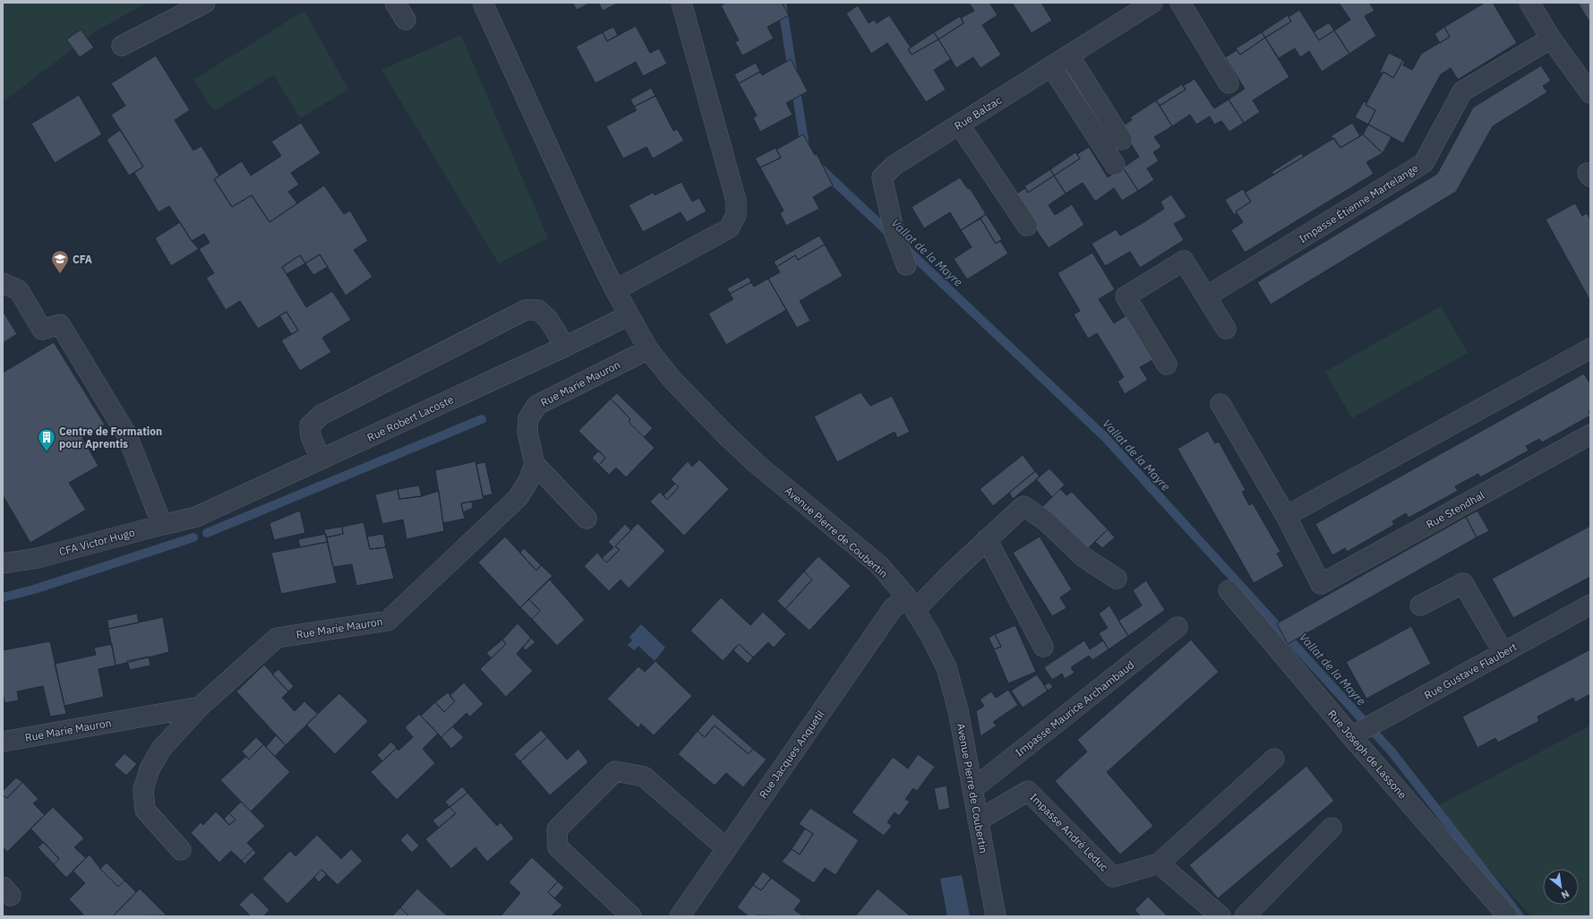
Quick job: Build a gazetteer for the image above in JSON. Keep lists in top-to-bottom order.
{
  "streets": {
    "street": [
      "Rue Balzac",
      "Impasse Étienne Martelange",
      "Rue Marie Mauron",
      "Rue Robert Lacoste",
      "Rue Stendhal",
      "Avenue Pierre de Coubertin",
      "CFA Victor Hugo",
      "Rue Gustave Flaubert",
      "Impasse Maurice Archambaud",
      "Rue Jacques Anquetil",
      "Rue Joseph de Lassone",
      "Impasse André Leduc"
    ]
  },
  "crossings": [
    ["Rue Marie Mauron", "Avenue Pierre de Coubertin"],
    ["Rue Robert Lacoste", "Avenue Pierre de Coubertin"],
    ["Rue Robert Lacoste", "CFA Victor Hugo"],
    ["Avenue Pierre de Coubertin", "Impasse Maurice Archambaud"],
    ["Avenue Pierre de Coubertin", "Rue Jacques Anquetil"],
    ["Avenue Pierre de Coubertin", "Impasse André Leduc"],
    ["Rue Gustave Flaubert", "Rue Joseph de Lassone"]
  ],
  "water": ["Vallat de la Mayre"],
  "places": {
    "school or university": ["CFA"],
    "building": ["Centre de Formation pour Aprentis"]
  },
  "north": "bottom right"
}
